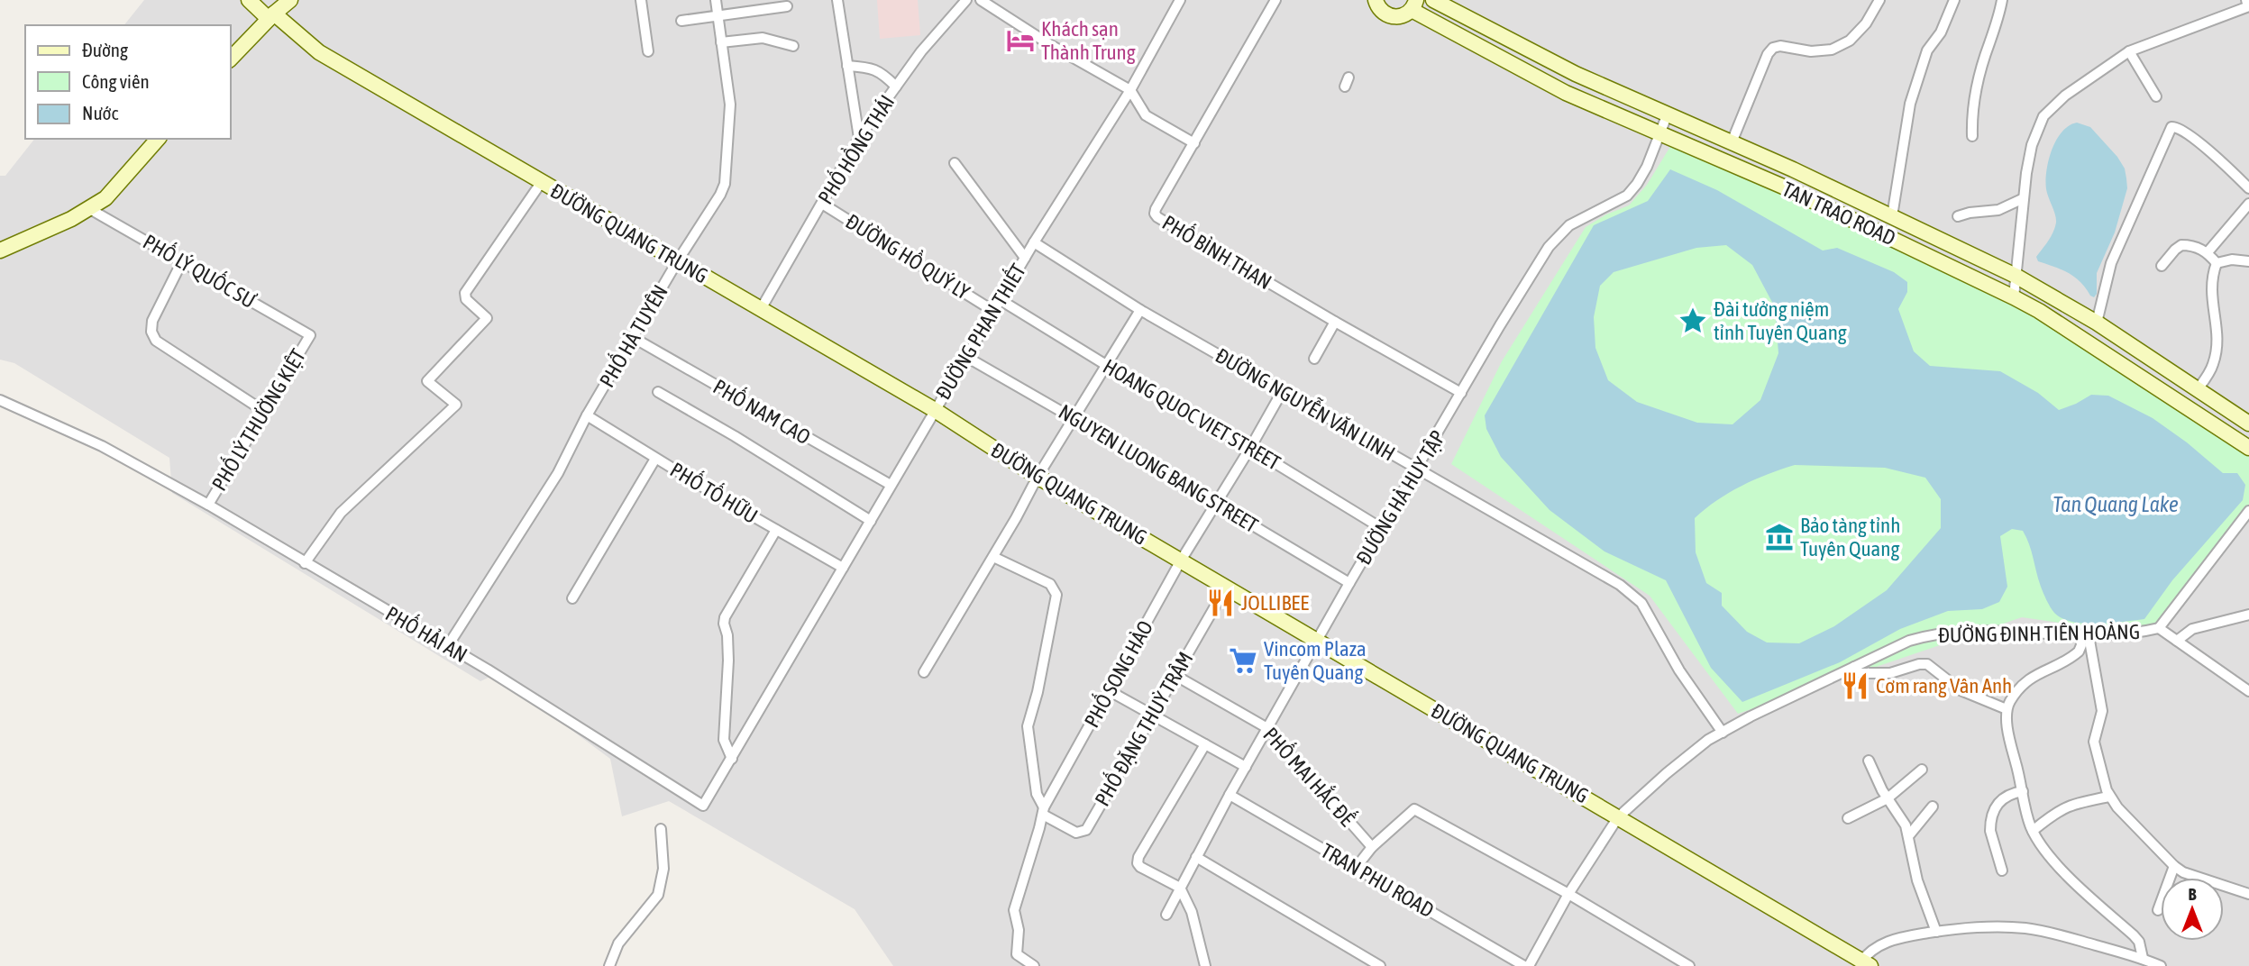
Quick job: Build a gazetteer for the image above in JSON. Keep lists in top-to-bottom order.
{
  "streets": {
    "main road": ["TAN TRAO ROAD", "ĐƯỜNG QUANG TRUNG"],
    "street": [
      "PHỐ HỒNG THÁI",
      "PHỐ BÌNH THAN",
      "ĐƯỜNG HỒ QUÝ LY",
      "PHỐ LÝ QUỐC SƯ",
      "ĐƯỜNG PHAN THIẾT",
      "PHỐ HÀ TUYÊN",
      "ĐƯỜNG NGUYỄN VĂN LINH",
      "PHỐ NAM CAO",
      "HOANG QUOC VIET STREET",
      "PHỐ LÝ THƯỜNG KIỆT",
      "NGUYEN LUONG BANG STREET",
      "PHỐ TỐ HỮU",
      "ĐƯỜNG HÀ HUY TẬP",
      "ĐƯỜNG ĐINH TIÊN HOÀNG",
      "PHỐ HẢI AN",
      "PHỐ SONG HÀO",
      "PHỐ ĐẶNG THUỲ TRÂM",
      "PHỐ MAI HẮC ĐẾ",
      "TRAN PHU ROAD"
    ]
  },
  "crossings": [
    ["PHỐ HỒNG THÁI", "ĐƯỜNG QUANG TRUNG"],
    ["PHỐ HỒNG THÁI", "ĐƯỜNG HỒ QUÝ LY"],
    ["TAN TRAO ROAD", "ĐƯỜNG HÀ HUY TẬP"],
    ["ĐƯỜNG QUANG TRUNG", "ĐƯỜNG PHAN THIẾT"],
    ["ĐƯỜNG QUANG TRUNG", "PHỐ HÀ TUYÊN"],
    ["ĐƯỜNG QUANG TRUNG", "ĐƯỜNG HÀ HUY TẬP"],
    ["ĐƯỜNG QUANG TRUNG", "ĐƯỜNG ĐINH TIÊN HOÀNG"],
    ["ĐƯỜNG QUANG TRUNG", "PHỐ SONG HÀO"],
    ["ĐƯỜNG QUANG TRUNG", "PHỐ ĐẶNG THUỲ TRÂM"],
    ["PHỐ BÌNH THAN", "ĐƯỜNG HÀ HUY TẬP"],
    ["ĐƯỜNG HỒ QUÝ LY", "ĐƯỜNG PHAN THIẾT"],
    ["PHỐ LÝ QUỐC SƯ", "PHỐ LÝ THƯỜNG KIỆT"],
    ["ĐƯỜNG PHAN THIẾT", "ĐƯỜNG NGUYỄN VĂN LINH"],
    ["ĐƯỜNG PHAN THIẾT", "PHỐ NAM CAO"],
    ["ĐƯỜNG PHAN THIẾT", "HOANG QUOC VIET STREET"],
    ["ĐƯỜNG PHAN THIẾT", "NGUYEN LUONG BANG STREET"],
    ["ĐƯỜNG PHAN THIẾT", "PHỐ TỐ HỮU"],
    ["ĐƯỜNG PHAN THIẾT", "PHỐ HẢI AN"],
    ["PHỐ HÀ TUYÊN", "PHỐ NAM CAO"],
    ["PHỐ HÀ TUYÊN", "PHỐ TỐ HỮU"],
    ["PHỐ HÀ TUYÊN", "PHỐ HẢI AN"],
    ["ĐƯỜNG NGUYỄN VĂN LINH", "ĐƯỜNG HÀ HUY TẬP"],
    ["ĐƯỜNG NGUYỄN VĂN LINH", "ĐƯỜNG ĐINH TIÊN HOÀNG"],
    ["ĐƯỜNG NGUYỄN VĂN LINH", "PHỐ SONG HÀO"],
    ["HOANG QUOC VIET STREET", "ĐƯỜNG HÀ HUY TẬP"],
    ["HOANG QUOC VIET STREET", "PHỐ SONG HÀO"],
    ["PHỐ LÝ THƯỜNG KIỆT", "PHỐ HẢI AN"],
    ["NGUYEN LUONG BANG STREET", "ĐƯỜNG HÀ HUY TẬP"],
    ["NGUYEN LUONG BANG STREET", "PHỐ SONG HÀO"],
    ["ĐƯỜNG HÀ HUY TẬP", "PHỐ MAI HẮC ĐẾ"],
    ["ĐƯỜNG HÀ HUY TẬP", "TRAN PHU ROAD"],
    ["ĐƯỜNG ĐINH TIÊN HOÀNG", "TRAN PHU ROAD"],
    ["PHỐ SONG HÀO", "PHỐ ĐẶNG THUỲ TRÂM"],
    ["PHỐ ĐẶNG THUỲ TRÂM", "PHỐ MAI HẮC ĐẾ"]
  ],
  "water": ["Tan Quang Lake"],
  "places": {
    "hotel": ["Khách sạn Thành Trung"],
    "place": ["Đài tưởng niệm tỉnh Tuyên Quang"],
    "museum": ["Bảo tàng tỉnh Tuyên Quang"],
    "restaurant": ["JOLLIBEE", "Cơm rang Vân Anh"],
    "supermarket": ["Vincom Plaza Tuyên Quang"]
  },
  "legend": ["Đường", "Công viên", "Nước"],
  "north": "top"
}
